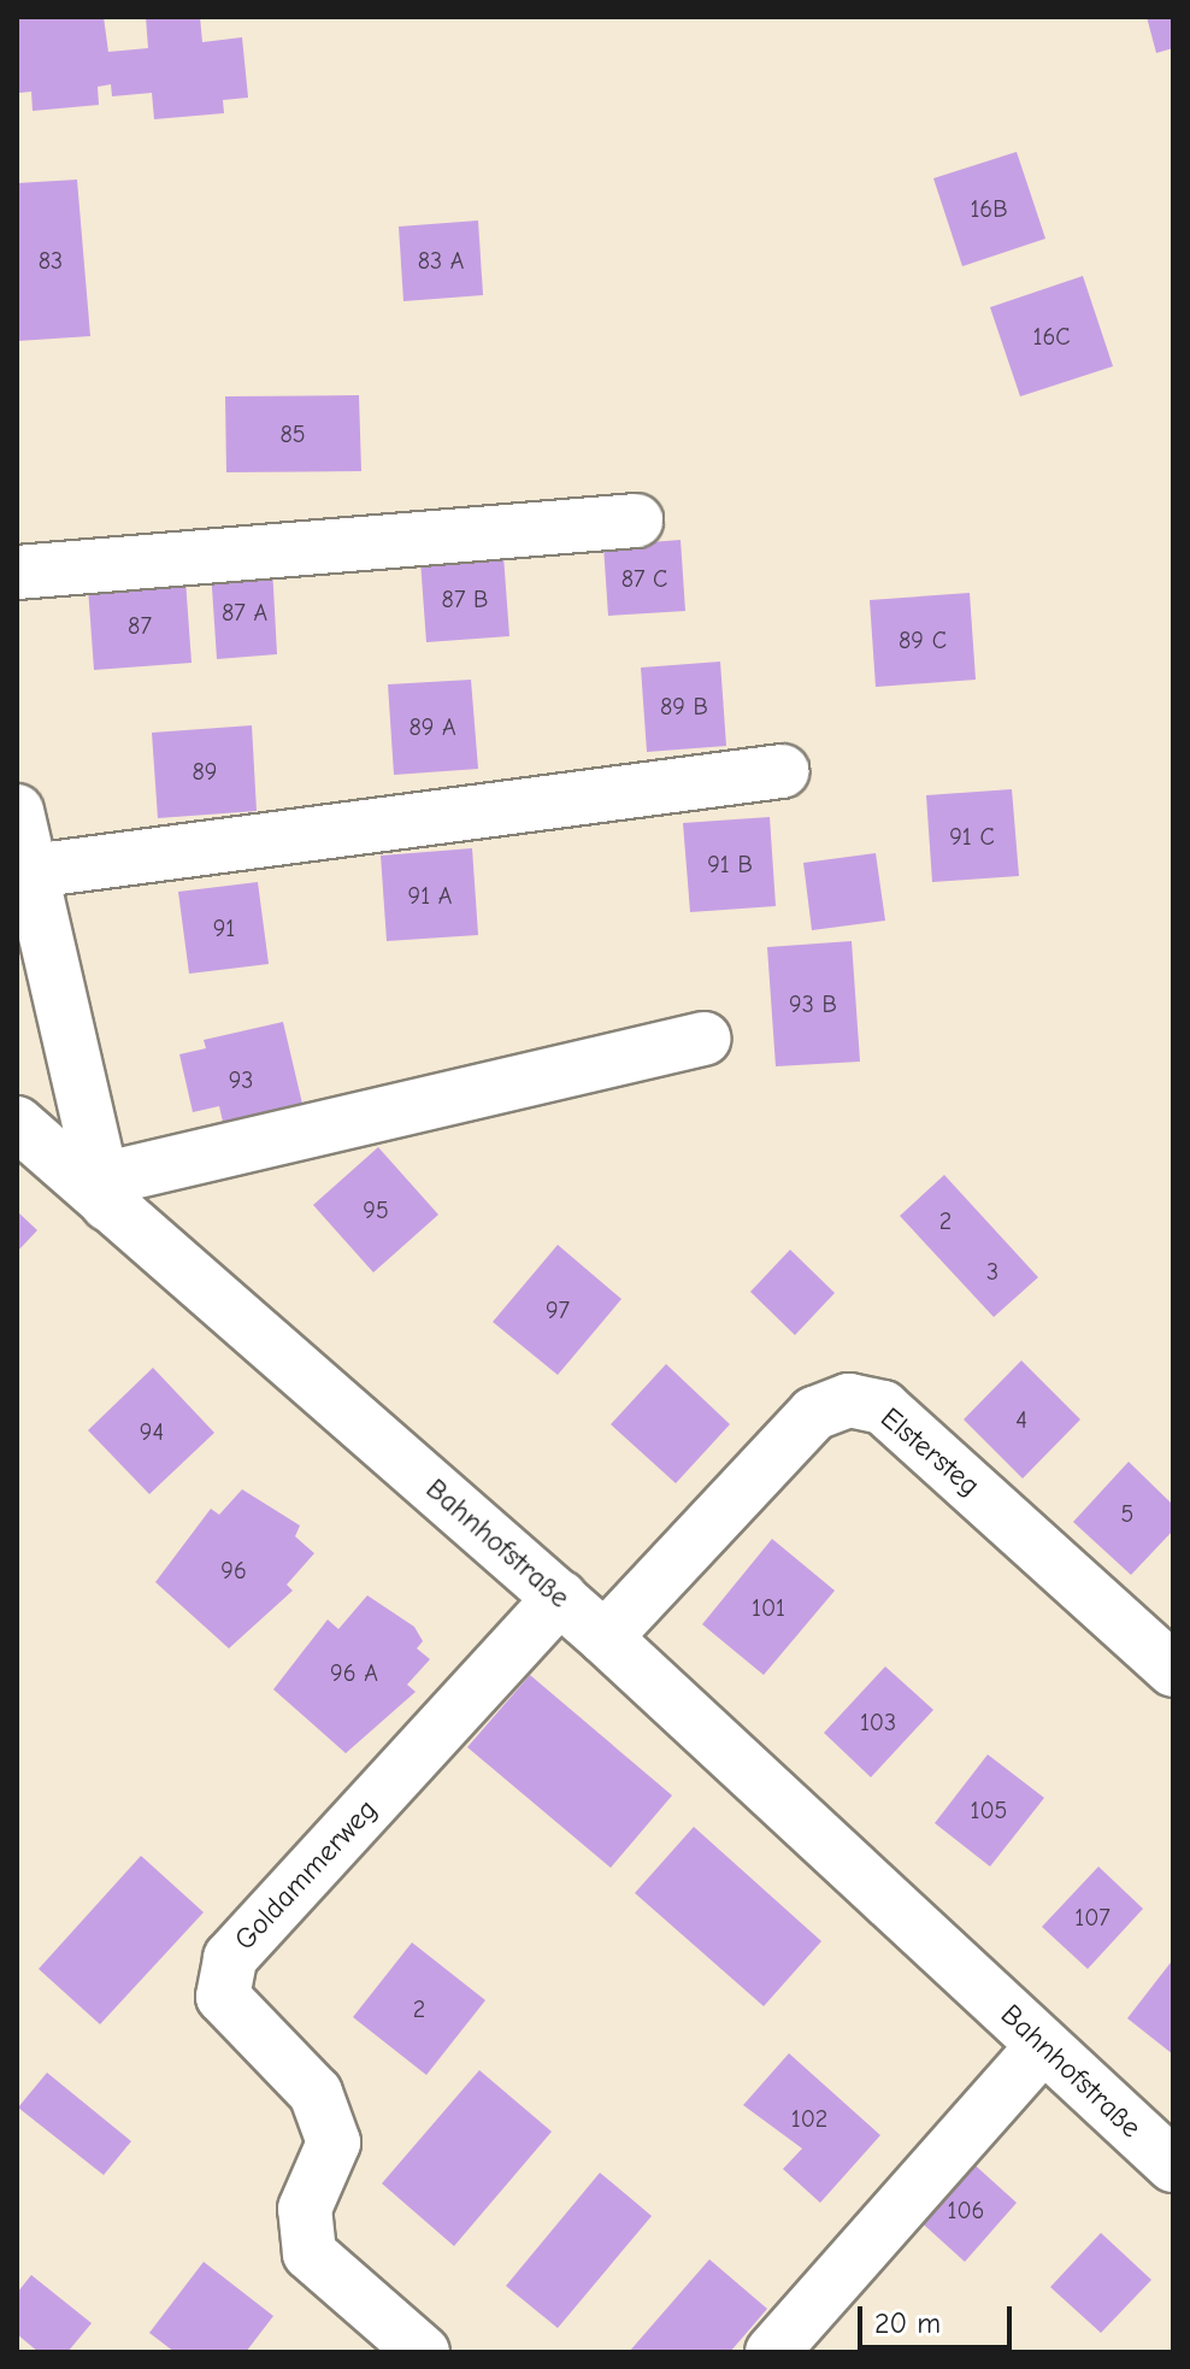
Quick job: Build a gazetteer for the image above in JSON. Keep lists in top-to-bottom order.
{
  "streets": {
    "street": ["Elstersteg", "Bahnhofstraße", "Goldammerweg"]
  },
  "crossings": [
    ["Elstersteg", "Bahnhofstraße"],
    ["Bahnhofstraße", "Goldammerweg"]
  ],
  "house_numbers": [
    "16B",
    "83",
    "83 A",
    "16C",
    "85",
    "87 C",
    "87 B",
    "87 A",
    "87",
    "89 C",
    "89 B",
    "89 A",
    "89",
    "91 C",
    "91 B",
    "91 A",
    "91",
    "93 B",
    "93",
    "95",
    "2",
    "3",
    "97",
    "4",
    "94",
    "5",
    "96",
    "101",
    "96 A",
    "103",
    "105",
    "107",
    "2",
    "102",
    "106"
  ],
  "scale_bar": "20 m"
}
